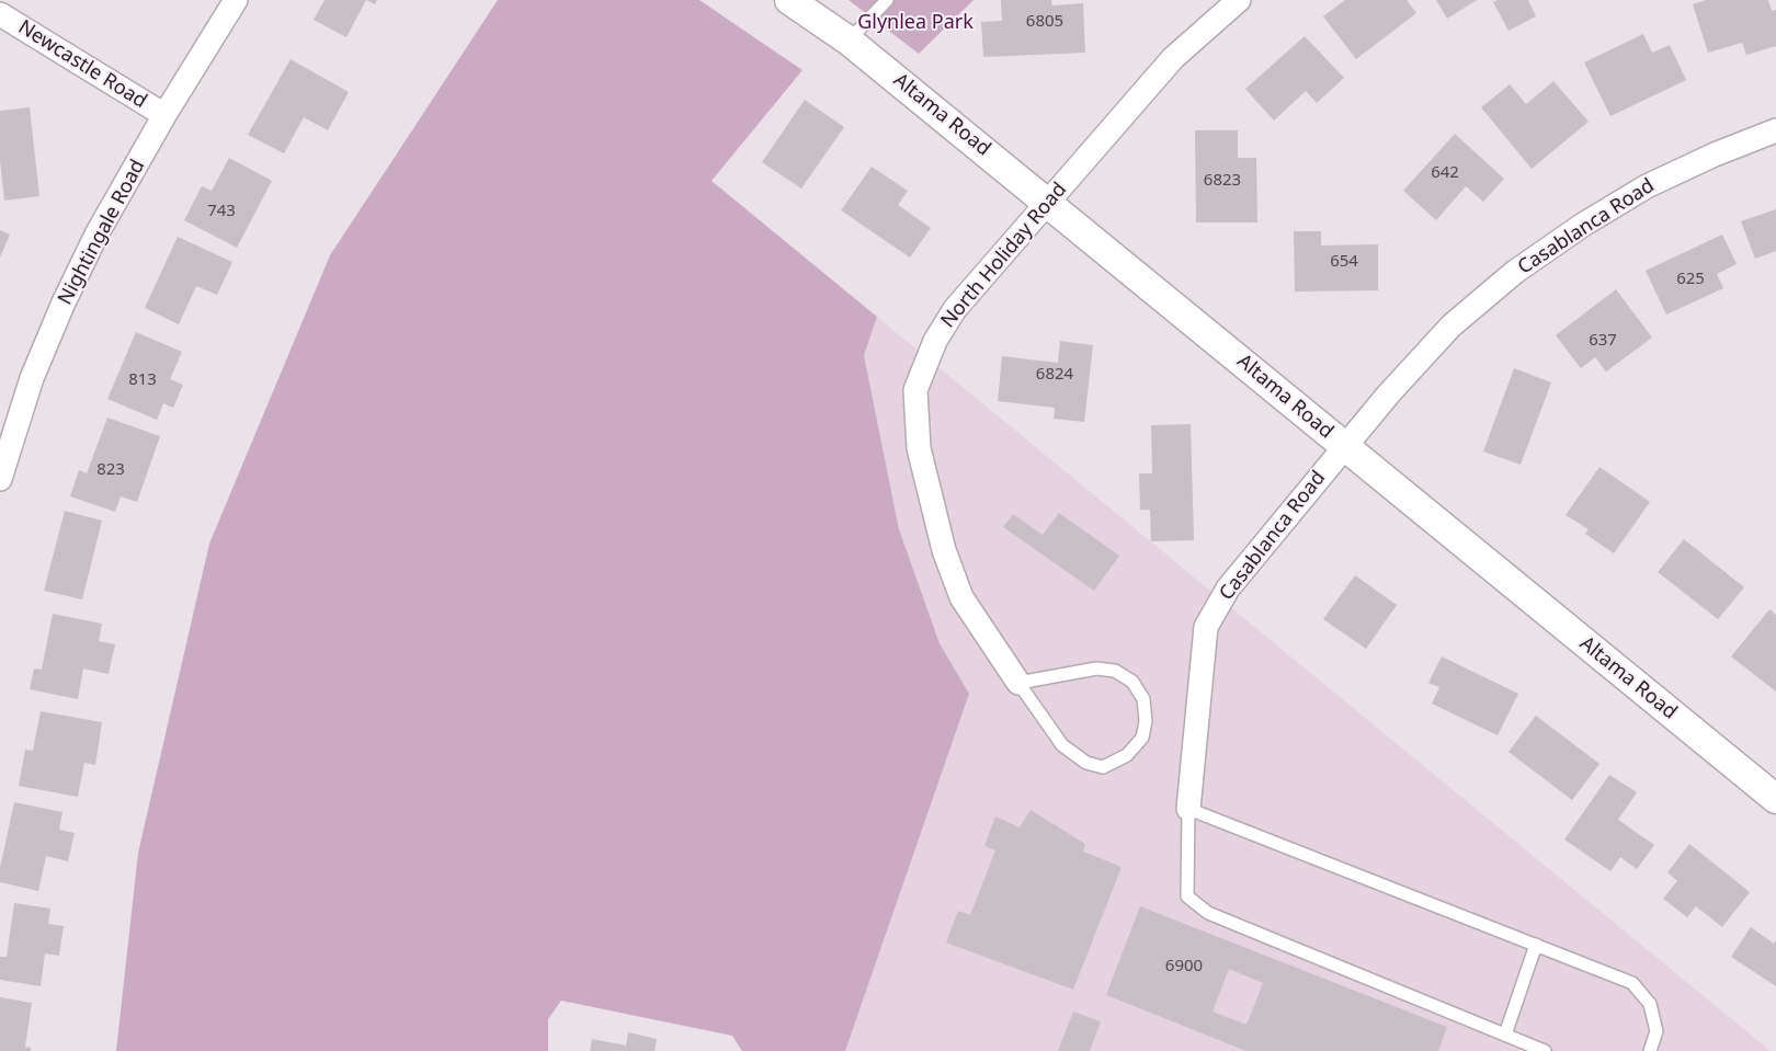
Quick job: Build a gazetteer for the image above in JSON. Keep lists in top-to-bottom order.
{
  "streets": {
    "street": [
      "Newcastle Road",
      "Altama Road",
      "Casablanca Road",
      "Nightingale Road",
      "North Holiday Road"
    ]
  },
  "crossings": [
    ["Newcastle Road", "Nightingale Road"],
    ["Altama Road", "Casablanca Road"],
    ["Altama Road", "North Holiday Road"]
  ],
  "parks": ["Glynlea Park"],
  "house_numbers": [
    "6805",
    "642",
    "6823",
    "743",
    "654",
    "625",
    "637",
    "6824",
    "813",
    "823",
    "6900"
  ]
}
